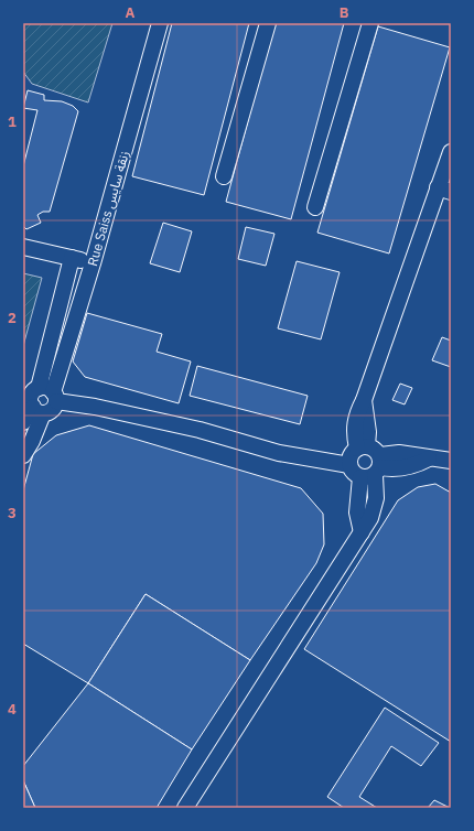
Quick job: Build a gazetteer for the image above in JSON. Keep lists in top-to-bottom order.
{
  "streets": {
    "street": ["Rue Saiss زنقة سايس"]
  },
  "grid": {
    "columns": ["A", "B"],
    "rows": [
      "1",
      "2",
      "3",
      "4"
    ]
  }
}
